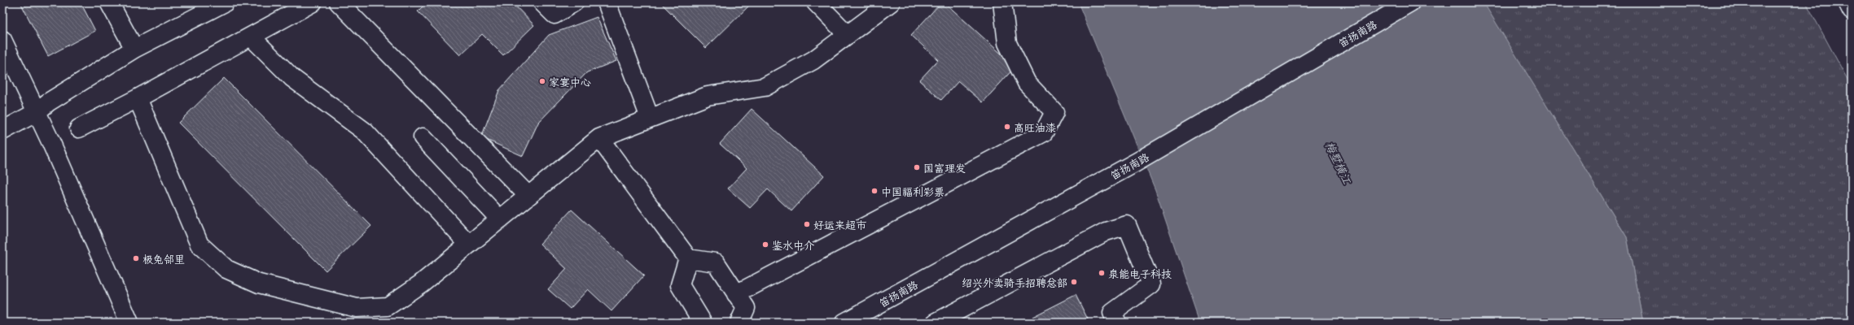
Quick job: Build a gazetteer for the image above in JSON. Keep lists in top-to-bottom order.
{
  "streets": {
    "street": ["笛扬南路"]
  },
  "water": ["梅墅横江"],
  "places": [
    "家宴中心",
    "高旺油漆",
    "国富理发",
    "中国福利彩票",
    "好运来超市",
    "鉴水中介",
    "极兔邻里",
    "泉能电子科技",
    "绍兴外卖骑手招聘总部"
  ]
}
